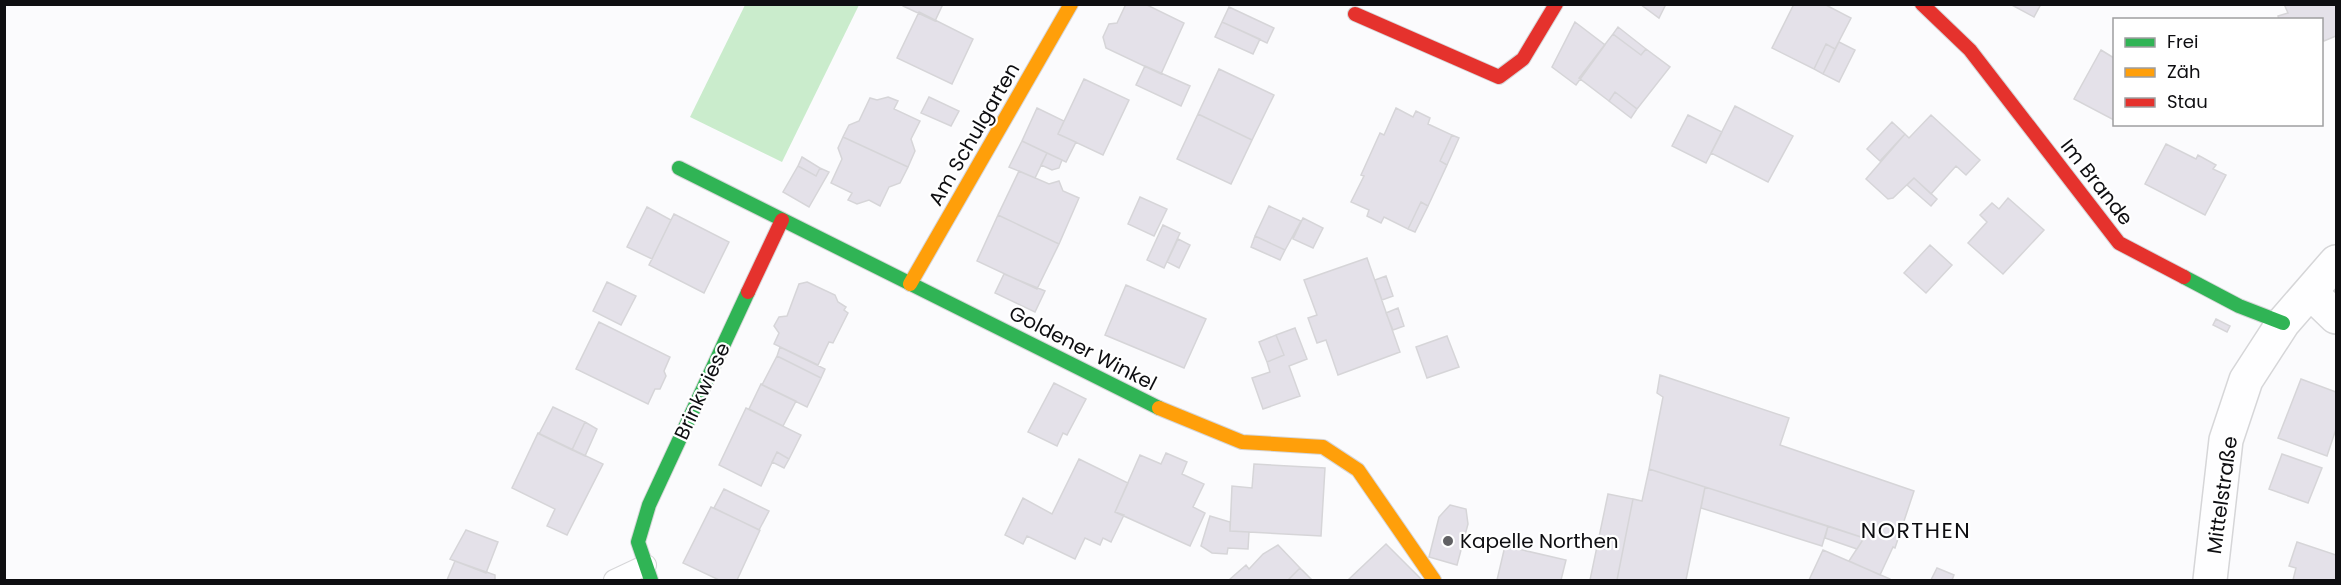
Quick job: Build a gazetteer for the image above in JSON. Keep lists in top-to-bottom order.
{
  "streets": {
    "street": [
      "Am Schulgarten",
      "Im Brande",
      "Goldener Winkel",
      "Brinkwiese",
      "Mittelstraße"
    ]
  },
  "crossings": [
    ["Am Schulgarten", "Goldener Winkel"],
    ["Im Brande", "Mittelstraße"],
    ["Goldener Winkel", "Brinkwiese"]
  ],
  "districts": ["NORTHEN"],
  "places": ["Kapelle Northen"],
  "legend": ["Frei", "Zäh", "Stau"]
}
